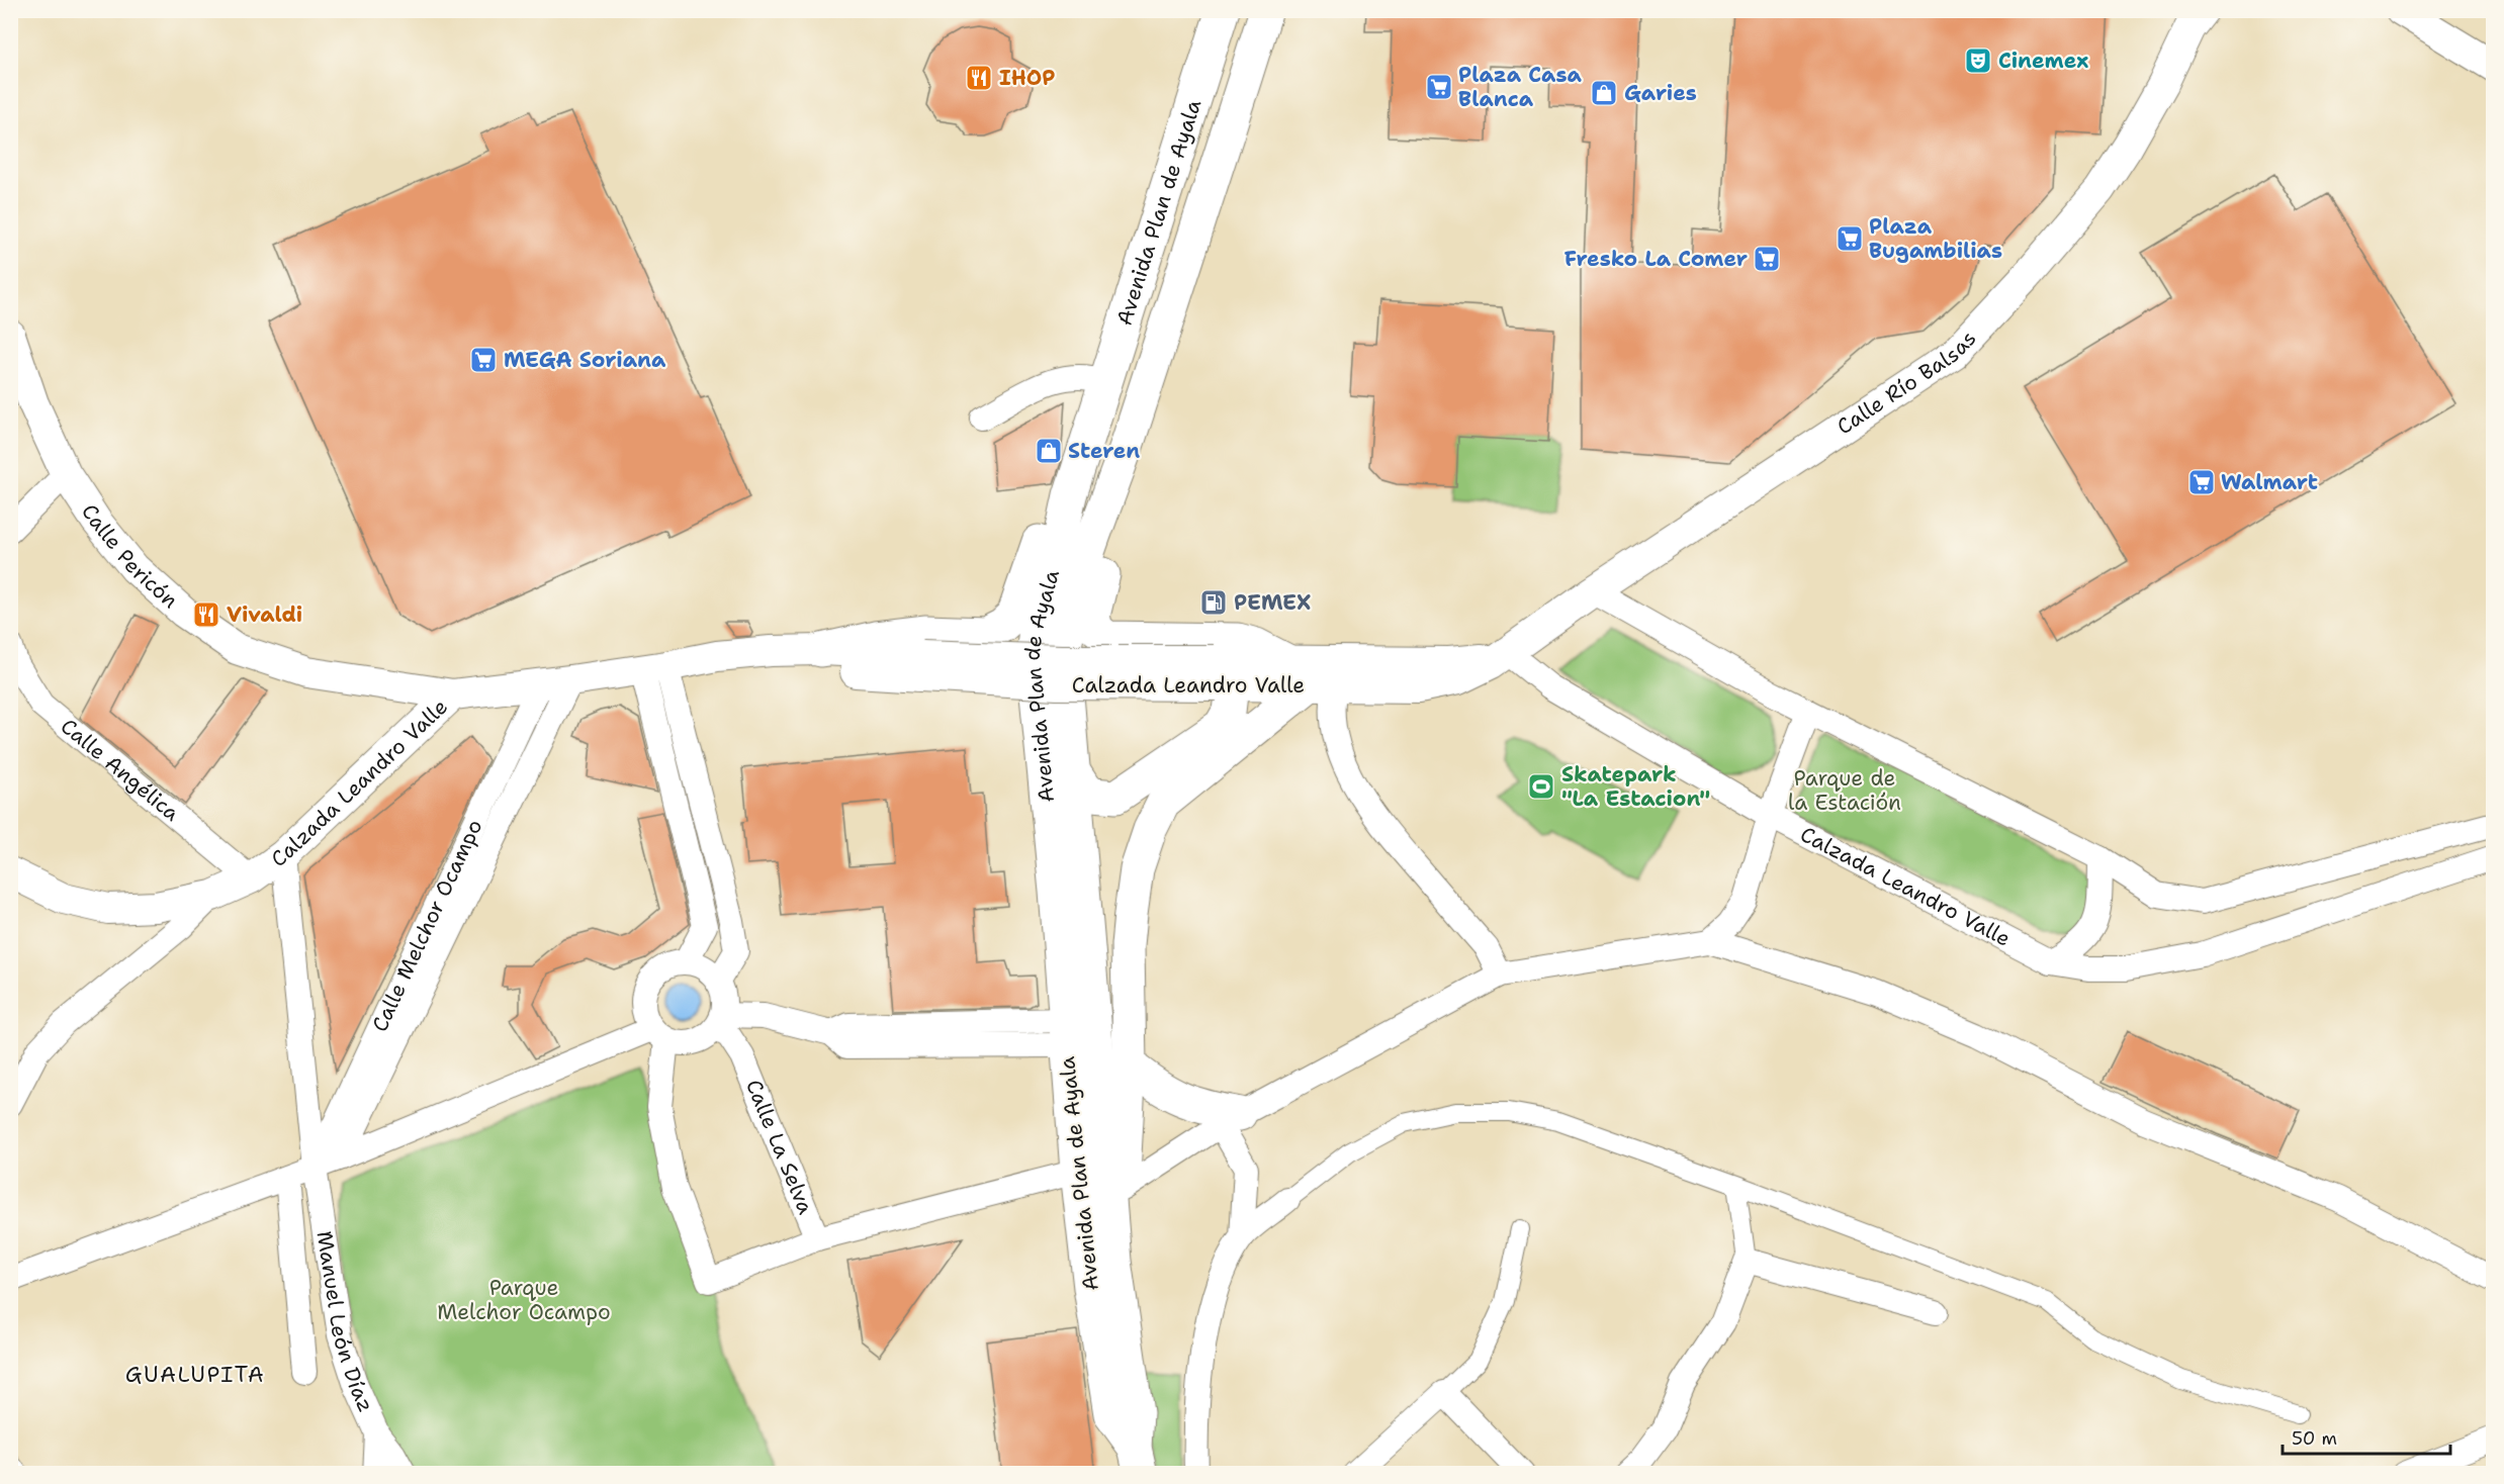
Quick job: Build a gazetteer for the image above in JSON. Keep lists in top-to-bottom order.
{
  "streets": {
    "main road": ["Avenida Plan de Ayala"],
    "street": [
      "Calle Río Balsas",
      "Calle Pericón",
      "Calzada Leandro Valle",
      "Calle Angélica",
      "Calle Melchor Ocampo",
      "Calle La Selva",
      "Manuel León Díaz"
    ]
  },
  "crossings": [
    ["Calle Río Balsas", "Calzada Leandro Valle"],
    ["Calle Pericón", "Calzada Leandro Valle"],
    ["Calzada Leandro Valle", "Calle Angélica"],
    ["Calzada Leandro Valle", "Calle Melchor Ocampo"],
    ["Calle Melchor Ocampo", "Manuel León Díaz"]
  ],
  "districts": ["GUALUPITA"],
  "parks": ["Parque de la Estación", "Parque Melchor Ocampo"],
  "places": {
    "theatre": ["Cinemex"],
    "restaurant": ["IHOP", "Vivaldi"],
    "supermarket": [
      "Plaza Casa Blanca",
      "Plaza Bugambilias",
      "Fresko La Comer",
      "MEGA Soriana",
      "Walmart"
    ],
    "shop": ["Garies", "Steren"],
    "fuel station": ["PEMEX"],
    "sports": ["Skatepark \"La Estacion\""]
  },
  "scale_bar": "50 m"
}
